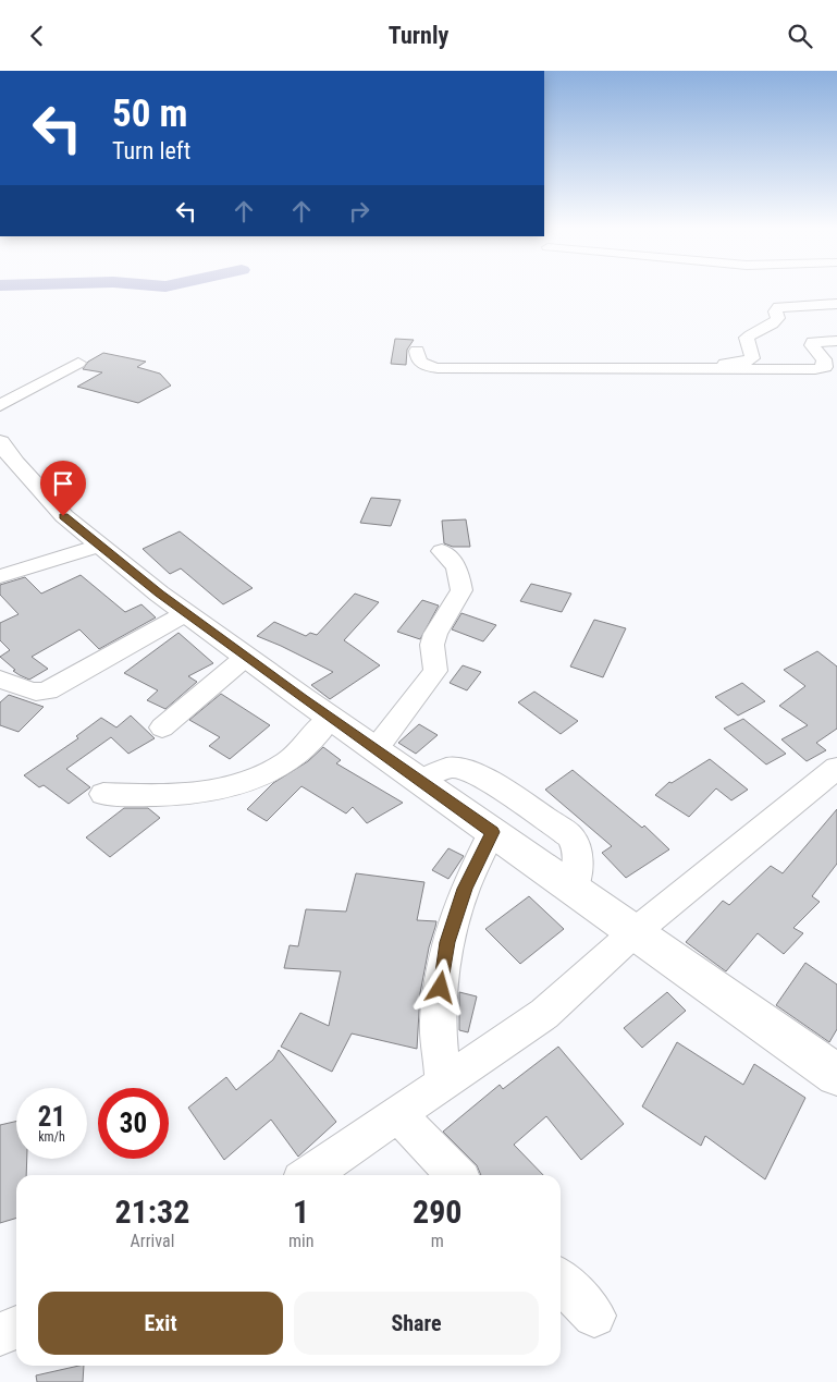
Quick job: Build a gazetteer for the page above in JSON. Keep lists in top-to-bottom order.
{
  "page": {
    "header": "Turnly",
    "turn": ["50 m", "Turn left"],
    "speed": "21 km/h",
    "limit": "30",
    "eta": [
      "21:32",
      "Arrival",
      "1",
      "min",
      "290",
      "m"
    ],
    "buttons": ["Exit", "Share"]
  }
}
